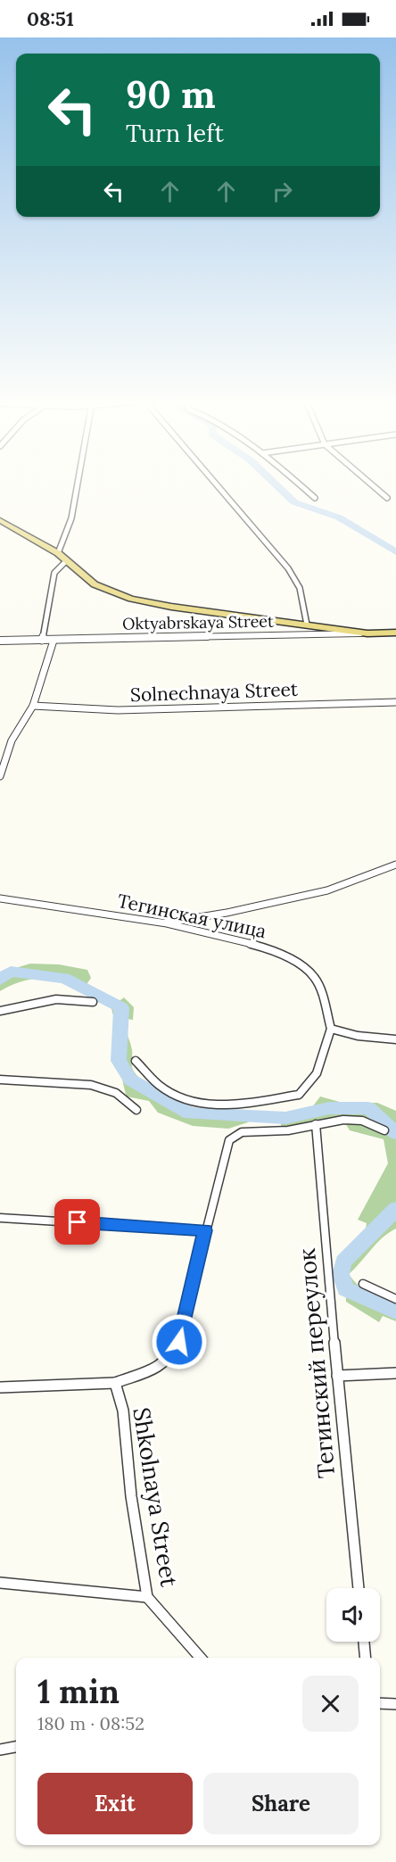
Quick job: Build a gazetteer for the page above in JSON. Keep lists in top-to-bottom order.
{
  "streets": {
    "main road": ["Oktyabrskaya Street"],
    "street": [
      "Solnechnaya Street",
      "Тегинская улица",
      "Тегинский переулок",
      "Shkolnaya Street"
    ]
  },
  "page": {
    "status": "08:51",
    "turn": ["90 m", "Turn left"],
    "heading": ["1 min", "180 m · 08:52"],
    "buttons": ["Exit", "Share"]
  }
}
